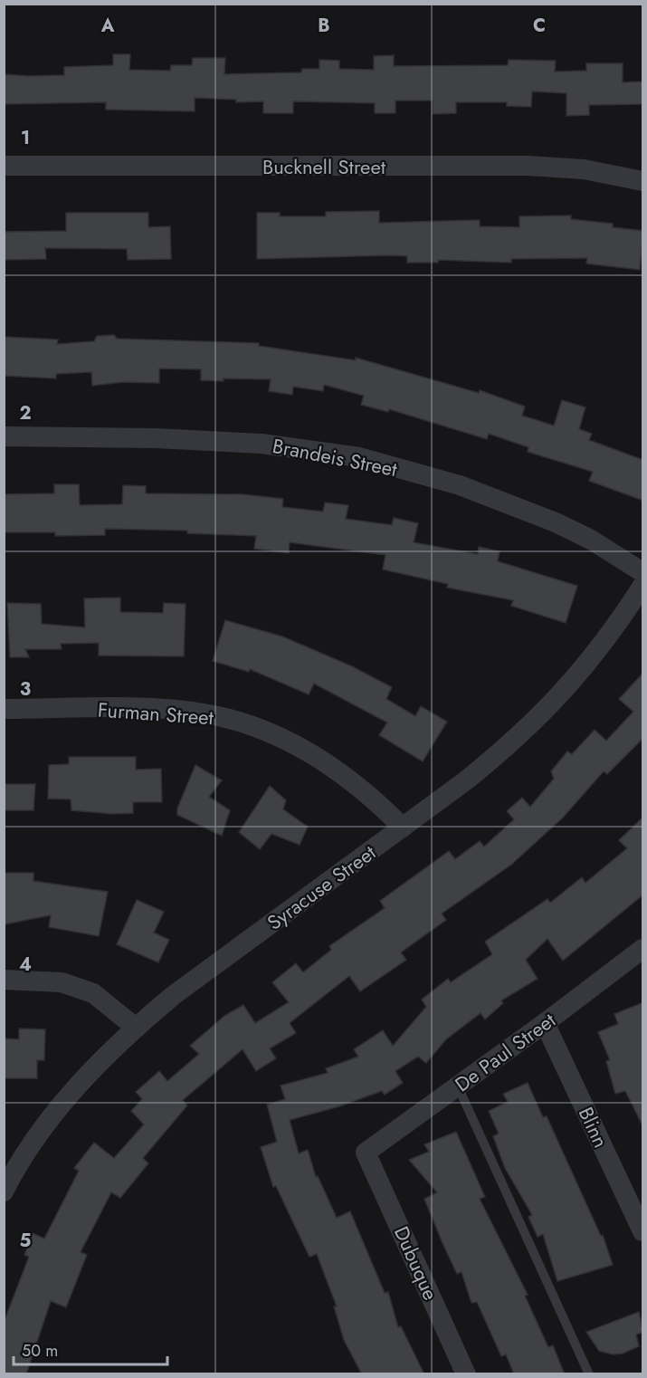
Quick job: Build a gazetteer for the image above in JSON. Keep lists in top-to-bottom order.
{
  "streets": {
    "street": [
      "Bucknell Street",
      "Brandeis Street",
      "Furman Street",
      "Syracuse Street",
      "De Paul Street",
      "Blinn",
      "Dubuque"
    ]
  },
  "crossings": [
    ["Furman Street", "Syracuse Street"],
    ["De Paul Street", "Blinn"],
    ["De Paul Street", "Dubuque"]
  ],
  "scale_bar": "50 m",
  "grid": {
    "columns": ["A", "B", "C"],
    "rows": [
      "1",
      "2",
      "3",
      "4",
      "5"
    ]
  }
}
